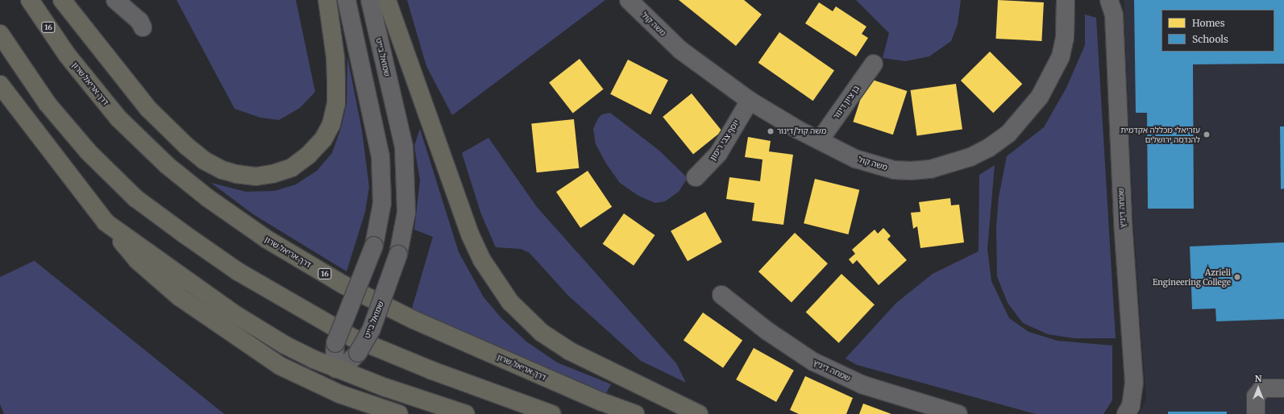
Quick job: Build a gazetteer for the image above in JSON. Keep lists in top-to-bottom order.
{
  "streets": {
    "highway": ["16", "דרך אריאל שרון"],
    "street": [
      "משה קול",
      "שמואל בייט",
      "בן ציון דינור",
      "יוסף צבי רימון",
      "שמחה דיניץ"
    ]
  },
  "crossings": [
    ["משה קול", "בן ציון דינור"],
    ["משה קול", "יוסף צבי רימון"]
  ],
  "places": ["משה קול/דינור", "עזריאלי מכללה אקדמית להנדסה ירושלים", "Azrieli Engineering College"],
  "legend": ["Homes", "Schools"],
  "north": "top"
}
